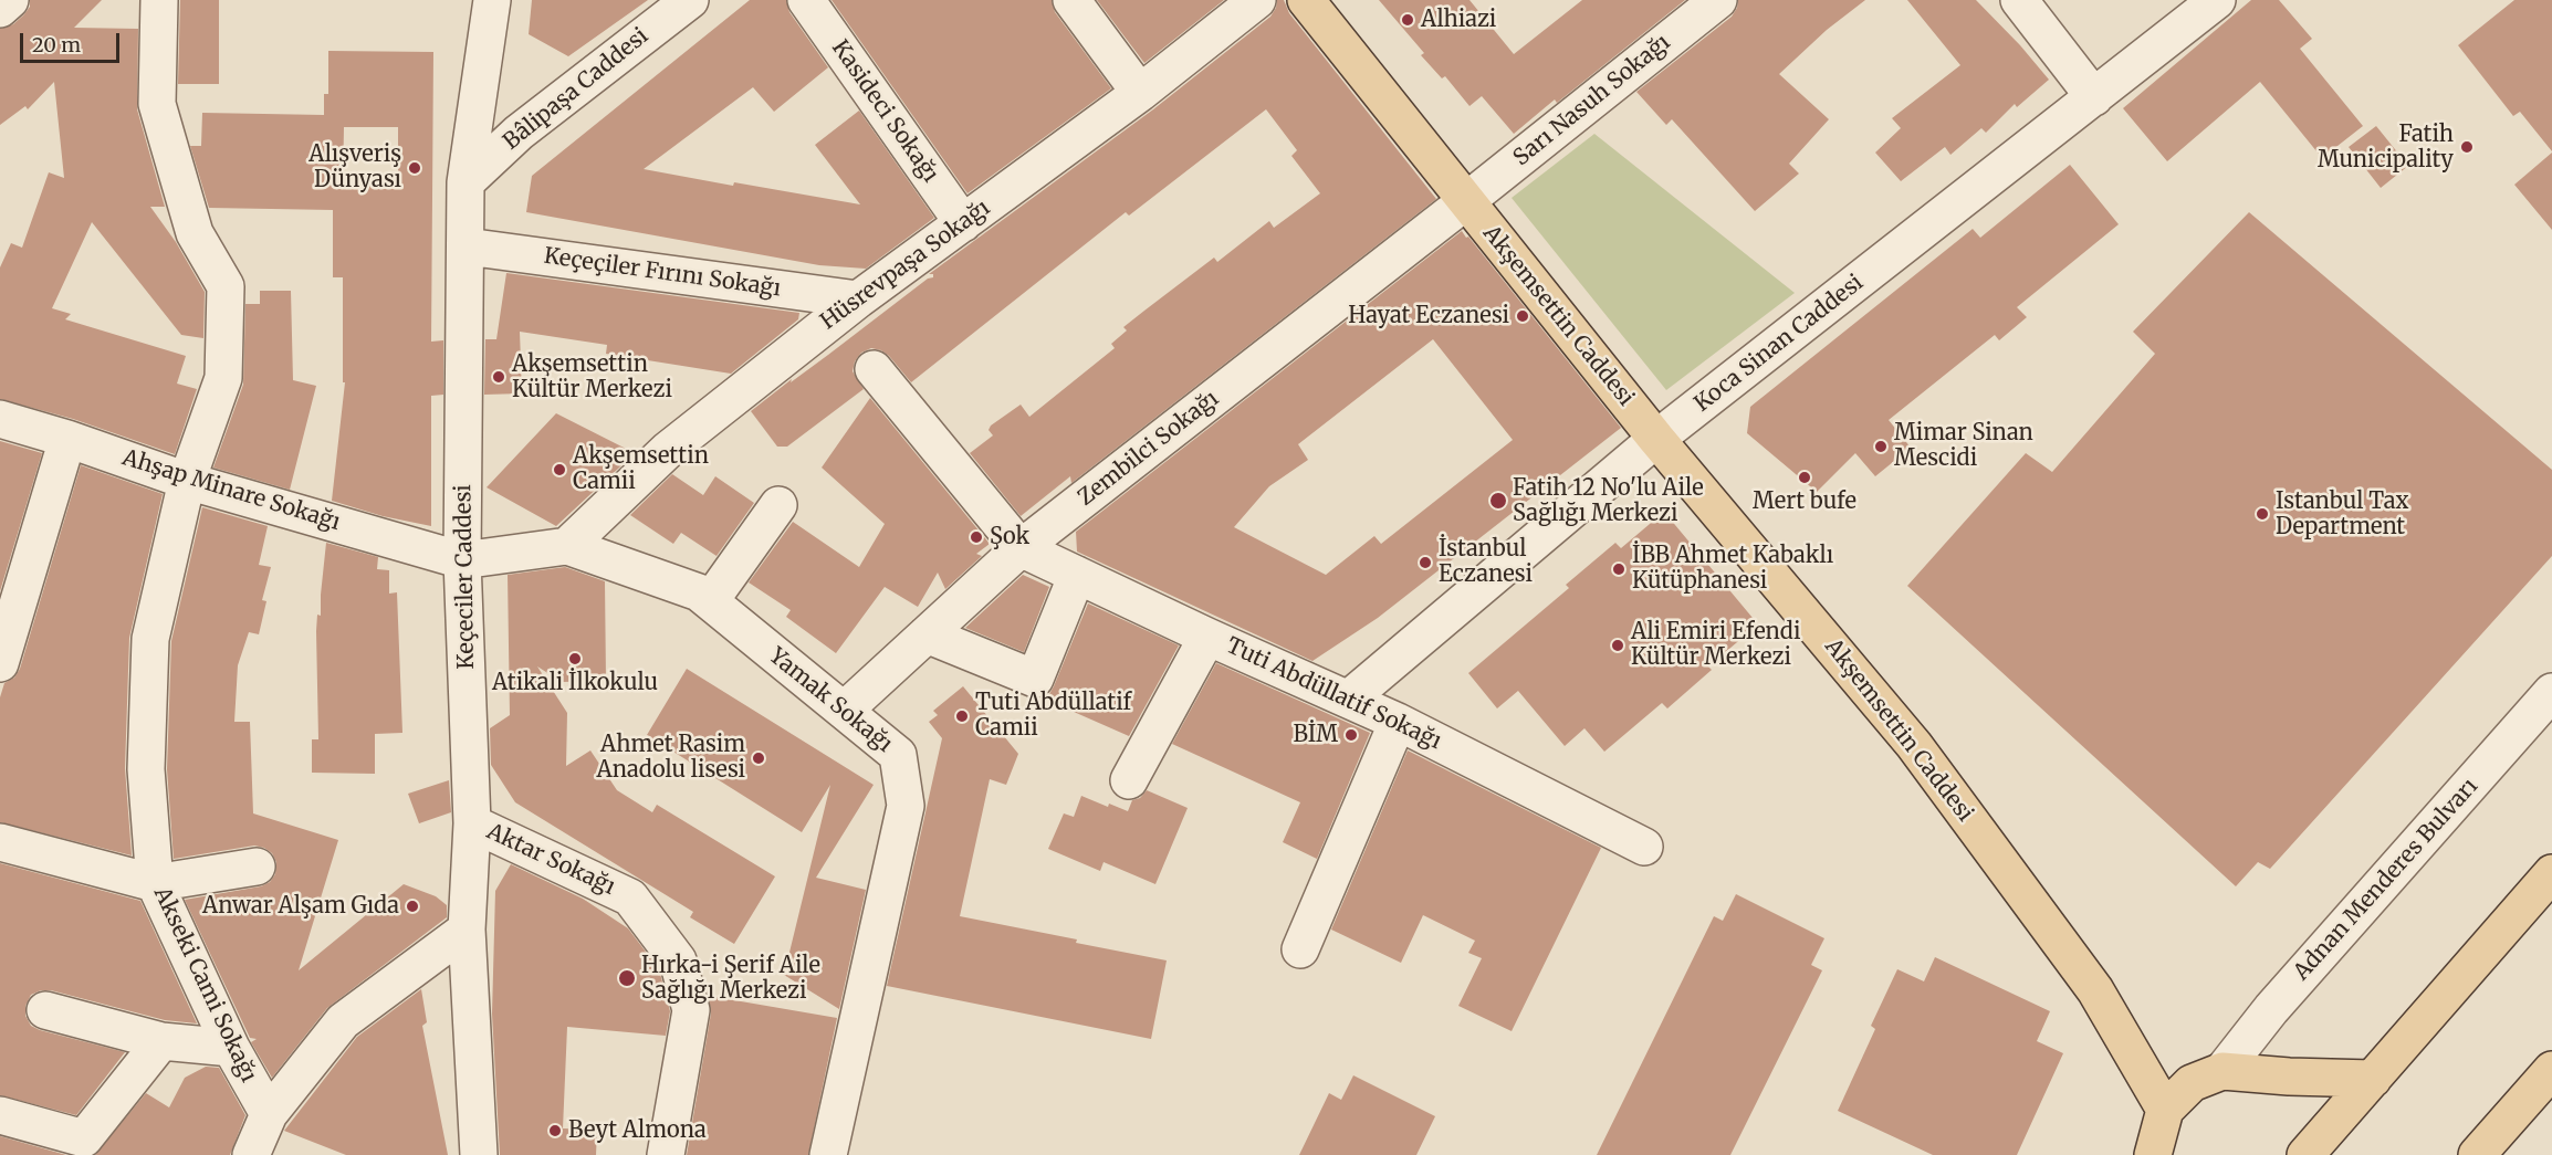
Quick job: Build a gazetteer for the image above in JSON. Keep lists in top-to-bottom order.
{
  "streets": {
    "main road": ["Akşemsettin Caddesi"],
    "street": [
      "Bâlipaşa Caddesi",
      "Sarı Nasuh Sokağı",
      "Kasideci Sokağı",
      "Hüsrevpaşa Sokağı",
      "Keçeçiler Fırını Sokağı",
      "Koca Sinan Caddesi",
      "Zembilci Sokağı",
      "Ahşap Minare Sokağı",
      "Keçeciler Caddesi",
      "Tuti Abdüllatif Sokağı",
      "Yamak Sokağı",
      "Aktar Sokağı",
      "Adnan Menderes Bulvarı",
      "Akseki Cami Sokağı"
    ]
  },
  "crossings": [
    ["Bâlipaşa Caddesi", "Keçeciler Caddesi"],
    ["Sarı Nasuh Sokağı", "Akşemsettin Caddesi"],
    ["Sarı Nasuh Sokağı", "Zembilci Sokağı"],
    ["Kasideci Sokağı", "Hüsrevpaşa Sokağı"],
    ["Hüsrevpaşa Sokağı", "Keçeçiler Fırını Sokağı"],
    ["Hüsrevpaşa Sokağı", "Yamak Sokağı"],
    ["Keçeçiler Fırını Sokağı", "Keçeciler Caddesi"],
    ["Akşemsettin Caddesi", "Koca Sinan Caddesi"],
    ["Akşemsettin Caddesi", "Zembilci Sokağı"],
    ["Koca Sinan Caddesi", "Tuti Abdüllatif Sokağı"],
    ["Zembilci Sokağı", "Tuti Abdüllatif Sokağı"],
    ["Zembilci Sokağı", "Yamak Sokağı"],
    ["Ahşap Minare Sokağı", "Keçeciler Caddesi"],
    ["Ahşap Minare Sokağı", "Yamak Sokağı"],
    ["Ahşap Minare Sokağı", "Akseki Cami Sokağı"],
    ["Keçeciler Caddesi", "Yamak Sokağı"],
    ["Keçeciler Caddesi", "Aktar Sokağı"]
  ],
  "places": [
    "Alhiazi",
    "Fatih Municipality",
    "Alışveriş Dünyası",
    "Hayat Eczanesi",
    "Akşemsettin Kültür Merkezi",
    "Mimar Sinan Mescidi",
    "Akşemsettin Camii",
    "Mert bufe",
    "Fatih 12 No'lu Aile Sağlığı Merkezi",
    "Istanbul Tax Department",
    "Şok",
    "İstanbul Eczanesi",
    "İBB Ahmet Kabaklı Kütüphanesi",
    "Ali Emiri Efendi Kültür Merkezi",
    "Atikali İlkokulu",
    "Tuti Abdüllatif Camii",
    "BİM",
    "Ahmet Rasim Anadolu lisesi",
    "Anwar Alşam Gıda",
    "Hırka-i Şerif Aile Sağlığı Merkezi",
    "Beyt Almona"
  ],
  "scale_bar": "20 m"
}
